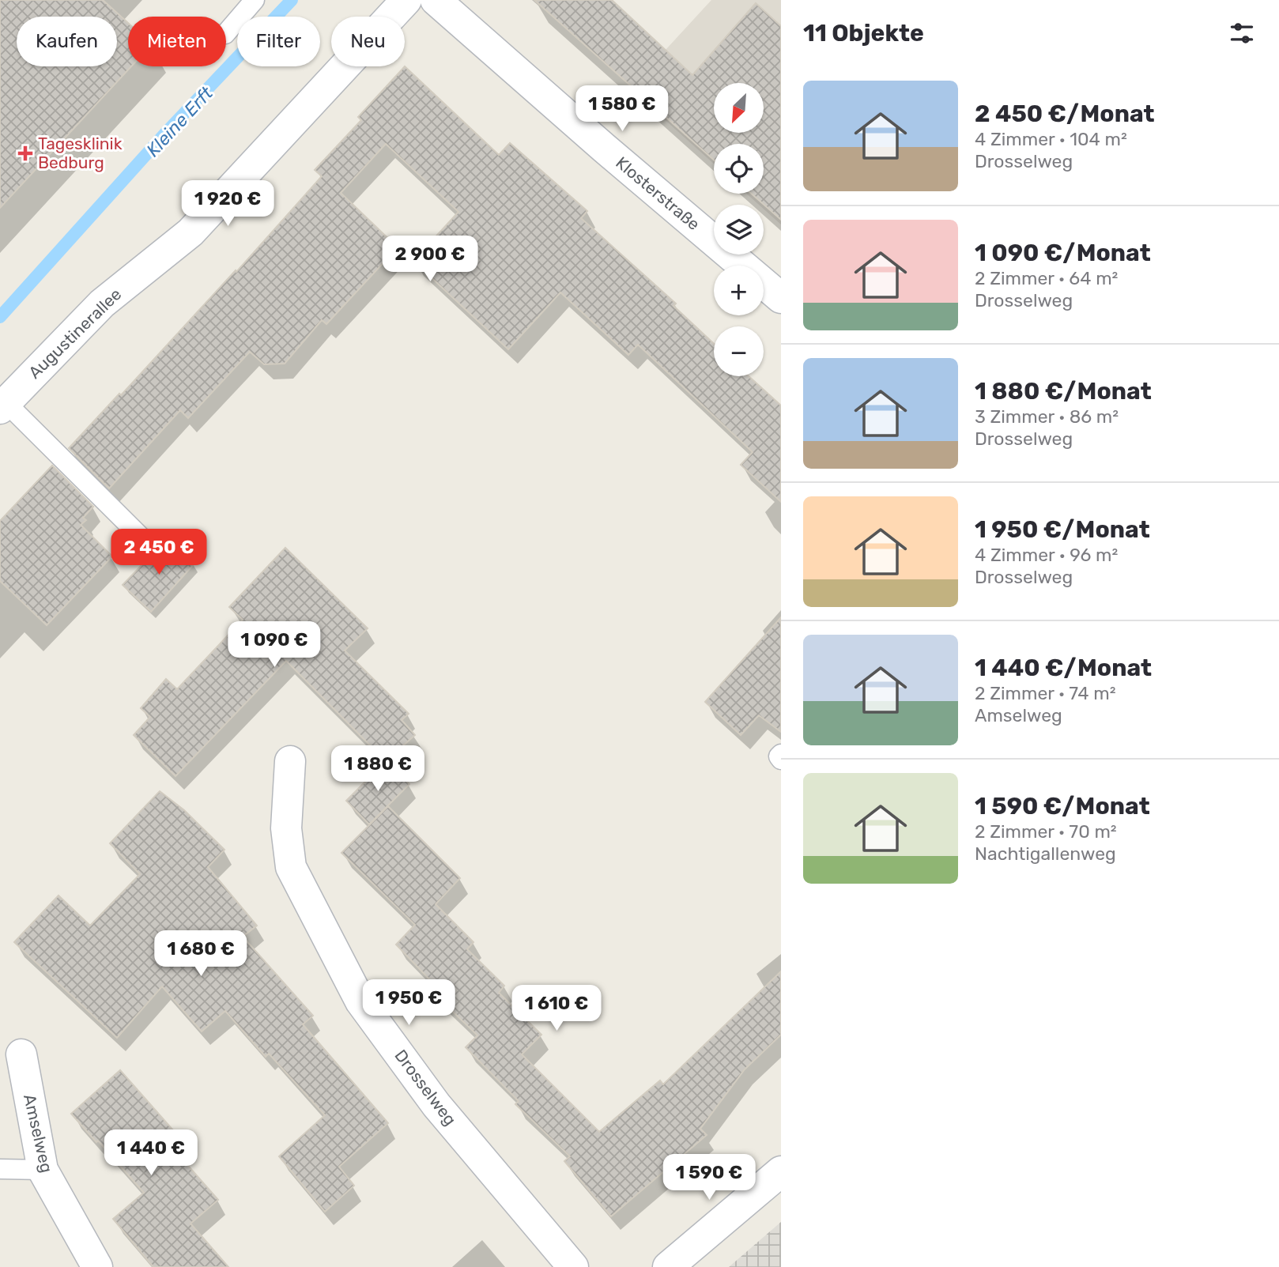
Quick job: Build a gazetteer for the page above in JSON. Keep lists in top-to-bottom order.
{
  "streets": {
    "street": [
      "Klosterstraße",
      "Augustinerallee",
      "Drosselweg",
      "Amselweg"
    ]
  },
  "water": ["Kleine Erft"],
  "places": {
    "health": ["Tagesklinik Bedburg"]
  },
  "north": "bottom left",
  "page": {
    "heading": "11 Objekte",
    "chip": [
      "Kaufen",
      "Mieten",
      "Filter",
      "Neu"
    ],
    "list": [
      {
        "name": "2 450 €/Monat",
        "note": "4 Zimmer · 104 m² · Drosselweg"
      },
      {
        "name": "1 090 €/Monat",
        "note": "2 Zimmer · 64 m² · Drosselweg"
      },
      {
        "name": "1 880 €/Monat",
        "note": "3 Zimmer · 86 m² · Drosselweg"
      },
      {
        "name": "1 950 €/Monat",
        "note": "4 Zimmer · 96 m² · Drosselweg"
      },
      {
        "name": "1 440 €/Monat",
        "note": "2 Zimmer · 74 m² · Amselweg"
      },
      {
        "name": "1 590 €/Monat",
        "note": "2 Zimmer · 70 m² · Nachtigallenweg"
      }
    ],
    "map_buttons": ["+", "−"],
    "price": [
      "1 580 €",
      "1 920 €",
      "2 900 €",
      "2 450 €",
      "1 090 €",
      "1 880 €",
      "1 680 €",
      "1 950 €",
      "1 610 €",
      "1 440 €",
      "1 590 €"
    ]
  }
}
